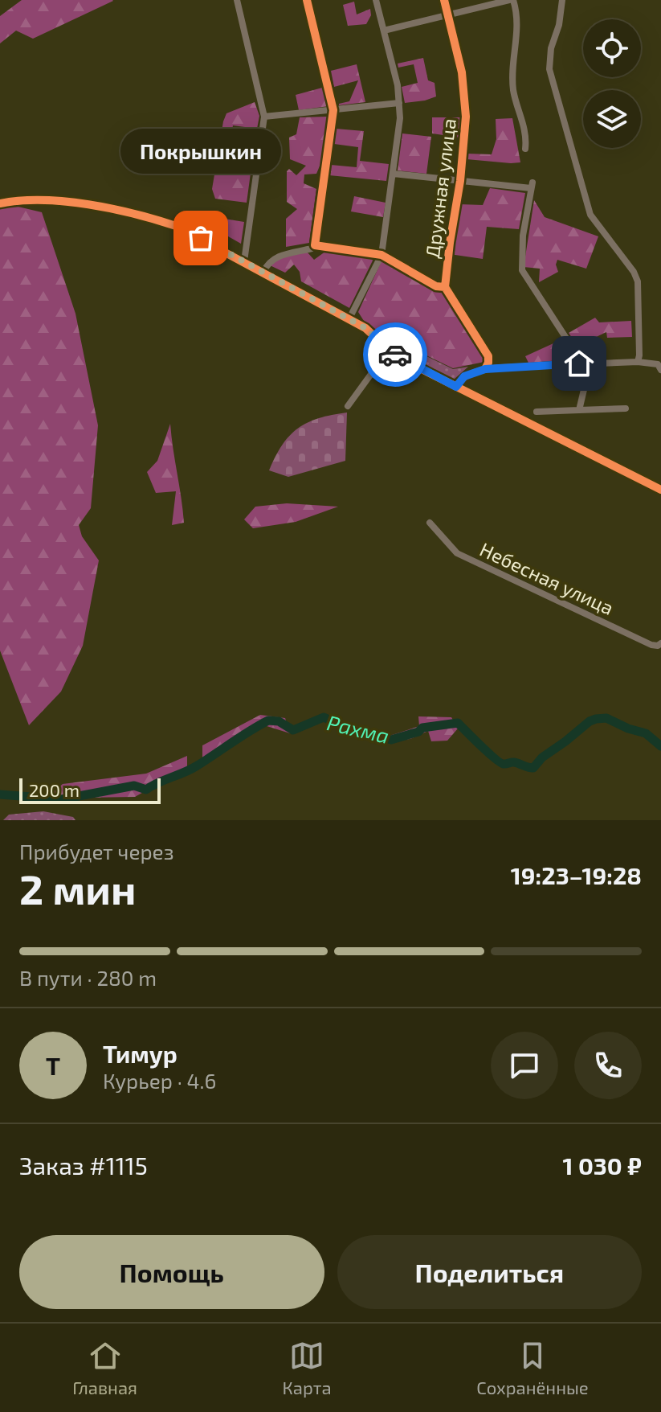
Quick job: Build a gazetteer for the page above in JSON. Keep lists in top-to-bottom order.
{
  "streets": {
    "street": ["Дружная улица", "Небесная улица"]
  },
  "water": ["Рахма"],
  "places": ["Покрышкин"],
  "scale_bar": "200 m",
  "page": {
    "bubble": "Покрышкин",
    "scale": "200 m",
    "heading": ["2 мин", "Прибудет через", "19:23–19:28"],
    "panel": [
      "Тимур",
      "Курьер · 4.6",
      "Заказ #1115",
      "1 030 ₽"
    ],
    "bar": "В пути · 280 m",
    "round": "Т",
    "buttons": ["Помощь", "Поделиться"],
    "tabs": ["Главная", "Карта", "Сохранённые"]
  }
}
